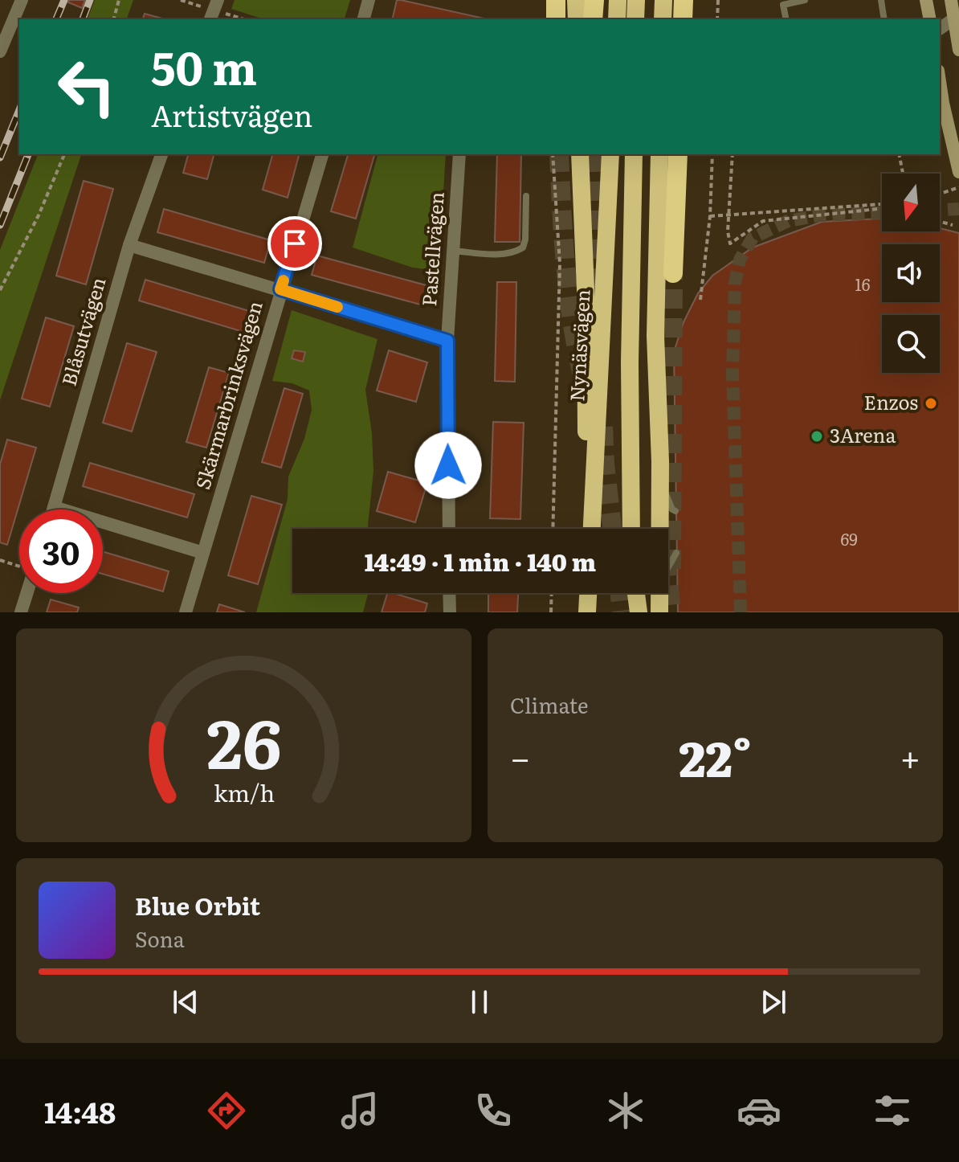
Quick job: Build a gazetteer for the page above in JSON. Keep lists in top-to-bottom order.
{
  "streets": {
    "highway": ["Nynäsvägen"],
    "street": ["Pastellvägen", "Blåsutvägen", "Skärmarbrinksvägen"]
  },
  "places": ["Enzos", "3Arena"],
  "house_numbers": ["16", "69"],
  "north": "bottom",
  "page": {
    "turn": ["50 m", "Artistvägen"],
    "limit": "30",
    "trip": "14:49 · 1 min · 140 m",
    "tile": "Climate",
    "heat": ["−", "22°", "+"],
    "song": ["Blue Orbit", "Sona"],
    "tabs": "14:48",
    "gauge": ["26", "km/h"]
  }
}
